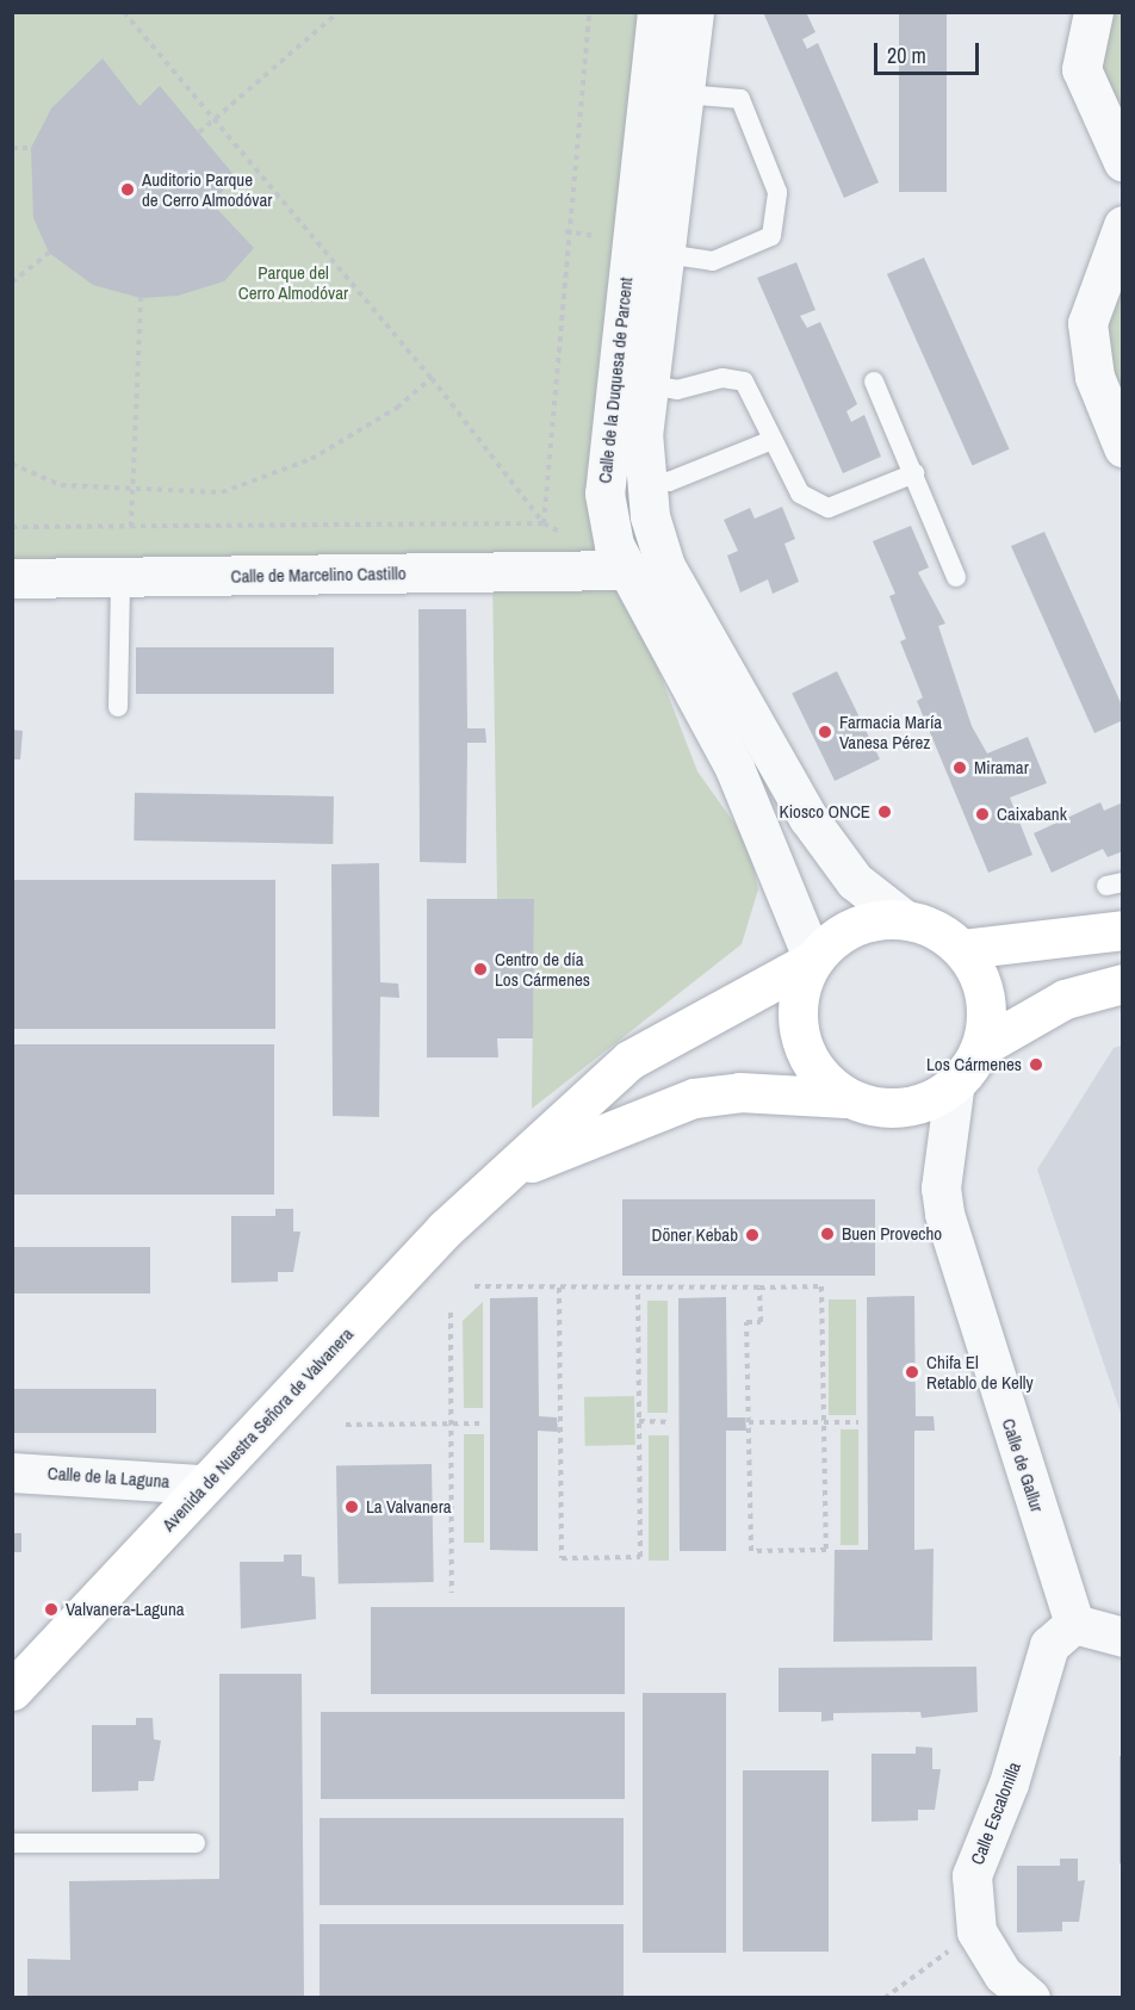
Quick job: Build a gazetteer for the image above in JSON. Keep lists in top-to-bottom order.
{
  "streets": {
    "main road": ["Avenida de Nuestra Señora de Valvanera"],
    "street": [
      "Calle de la Duquesa de Parcent",
      "Calle de Marcelino Castillo",
      "Calle de Gallur",
      "Calle de la Laguna",
      "Calle Escalonilla"
    ]
  },
  "crossings": [
    ["Calle de la Duquesa de Parcent", "Calle de Marcelino Castillo"],
    ["Calle de la Duquesa de Parcent", "Avenida de Nuestra Señora de Valvanera"],
    ["Calle de la Duquesa de Parcent", "Calle de Gallur"],
    ["Avenida de Nuestra Señora de Valvanera", "Calle de Gallur"],
    ["Avenida de Nuestra Señora de Valvanera", "Calle de la Laguna"],
    ["Calle de Gallur", "Calle Escalonilla"]
  ],
  "parks": ["Parque del Cerro Almodóvar"],
  "places": [
    "Auditorio Parque de Cerro Almodóvar",
    "Farmacia María Vanesa Pérez",
    "Miramar",
    "Kiosco ONCE",
    "Caixabank",
    "Centro de día Los Cármenes",
    "Los Cármenes",
    "Buen Provecho",
    "Döner Kebab",
    "Chifa El Retablo de Kelly",
    "La Valvanera",
    "Valvanera-Laguna"
  ],
  "scale_bar": "20 m"
}
